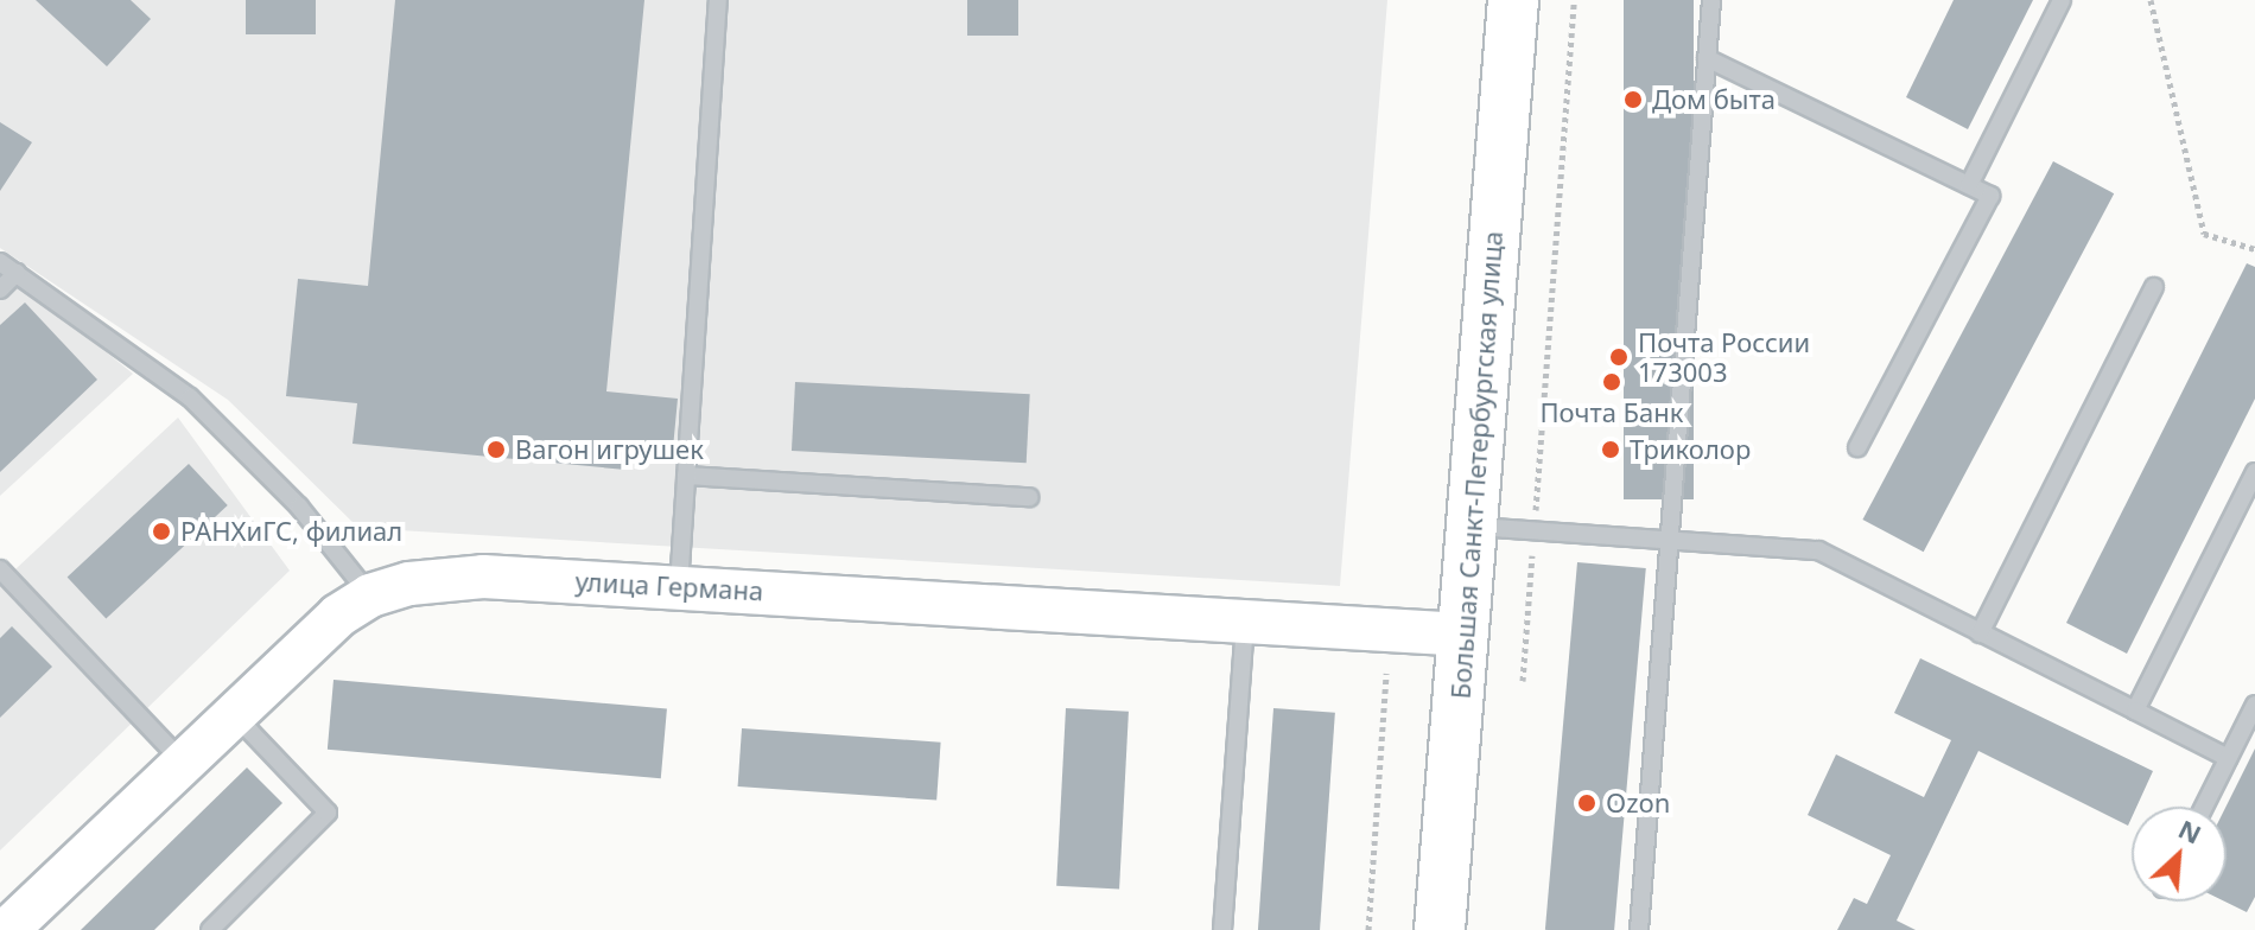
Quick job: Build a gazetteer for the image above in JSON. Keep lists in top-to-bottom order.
{
  "streets": {
    "main road": ["Большая Санкт-Петербургская улица", "улица Германа"]
  },
  "crossings": [
    ["Большая Санкт-Петербургская улица", "улица Германа"]
  ],
  "places": [
    "Дом быта",
    "Почта России 173003",
    "Почта Банк",
    "Вагон игрушек",
    "Триколор",
    "РАНХиГС, филиал",
    "Ozon"
  ],
  "north": "top right"
}
